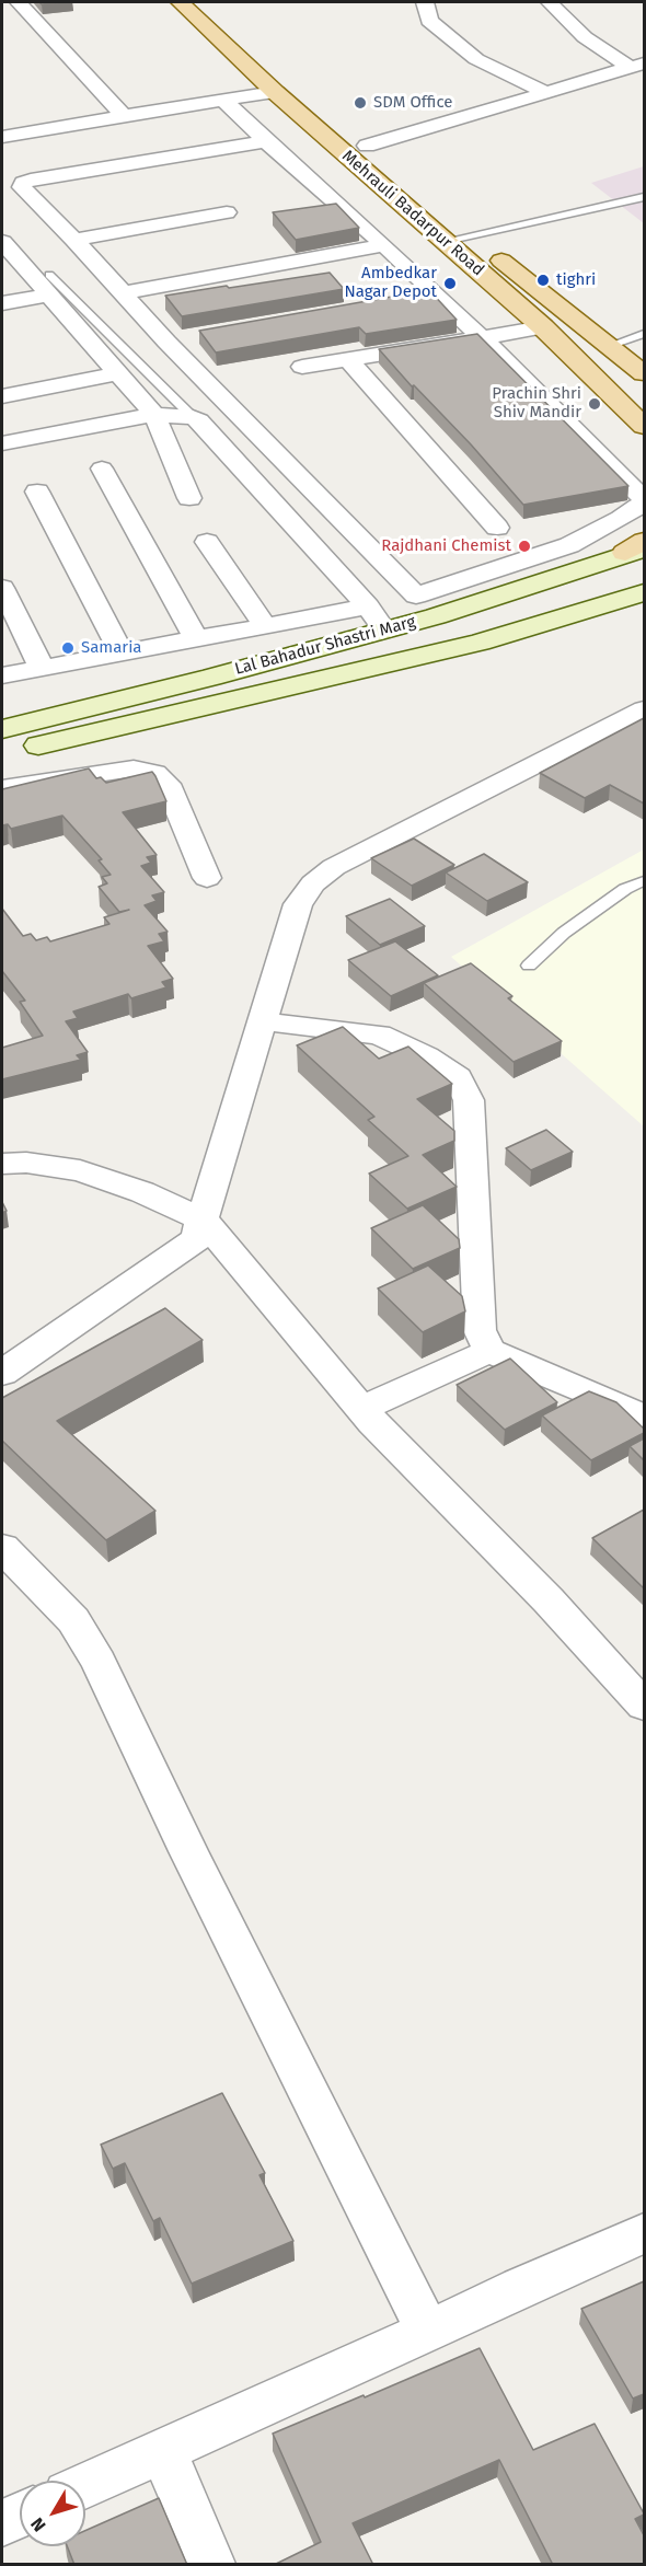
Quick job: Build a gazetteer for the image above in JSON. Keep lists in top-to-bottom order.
{
  "streets": {
    "main road": ["Mehrauli Badarpur Road", "Lal Bahadur Shastri Marg"]
  },
  "places": [
    "SDM Office",
    "tighri",
    "Ambedkar Nagar Depot",
    "Prachin Shri Shiv Mandir",
    "Rajdhani Chemist",
    "Samaria"
  ],
  "north": "bottom left"
}
